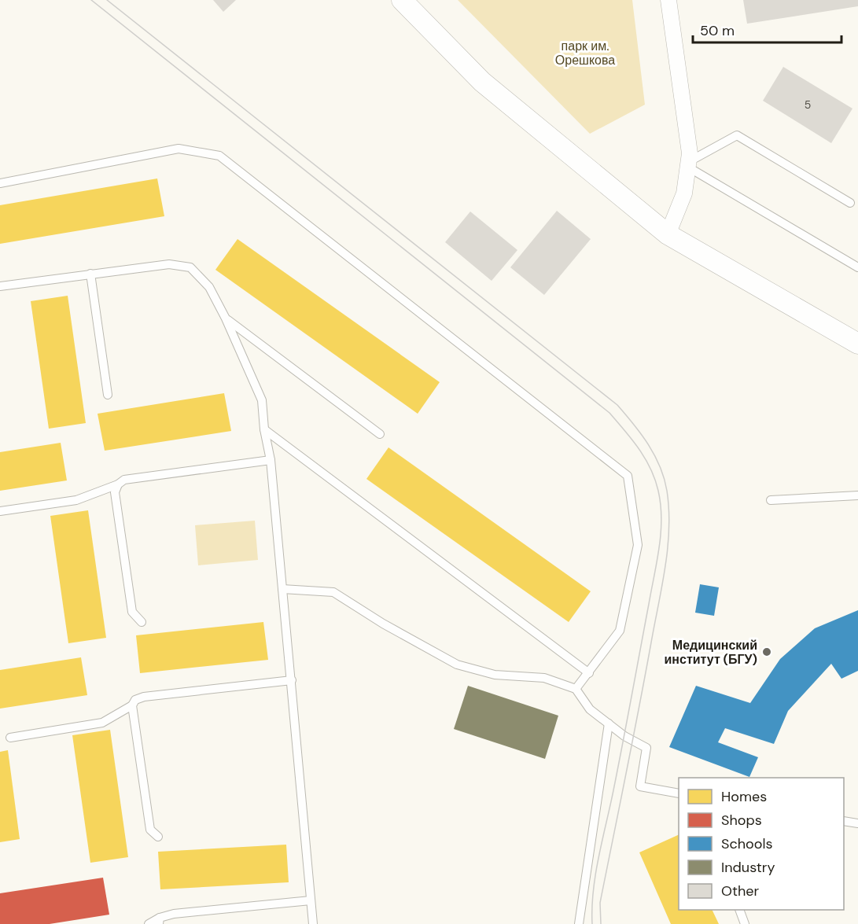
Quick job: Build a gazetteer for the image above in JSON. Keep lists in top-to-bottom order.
{
  "parks": ["парк им. Орешкова"],
  "places": ["Медицинский институт (БГУ)"],
  "house_numbers": ["5"],
  "legend": [
    "Homes",
    "Shops",
    "Schools",
    "Industry",
    "Other"
  ],
  "scale_bar": "50 m"
}
